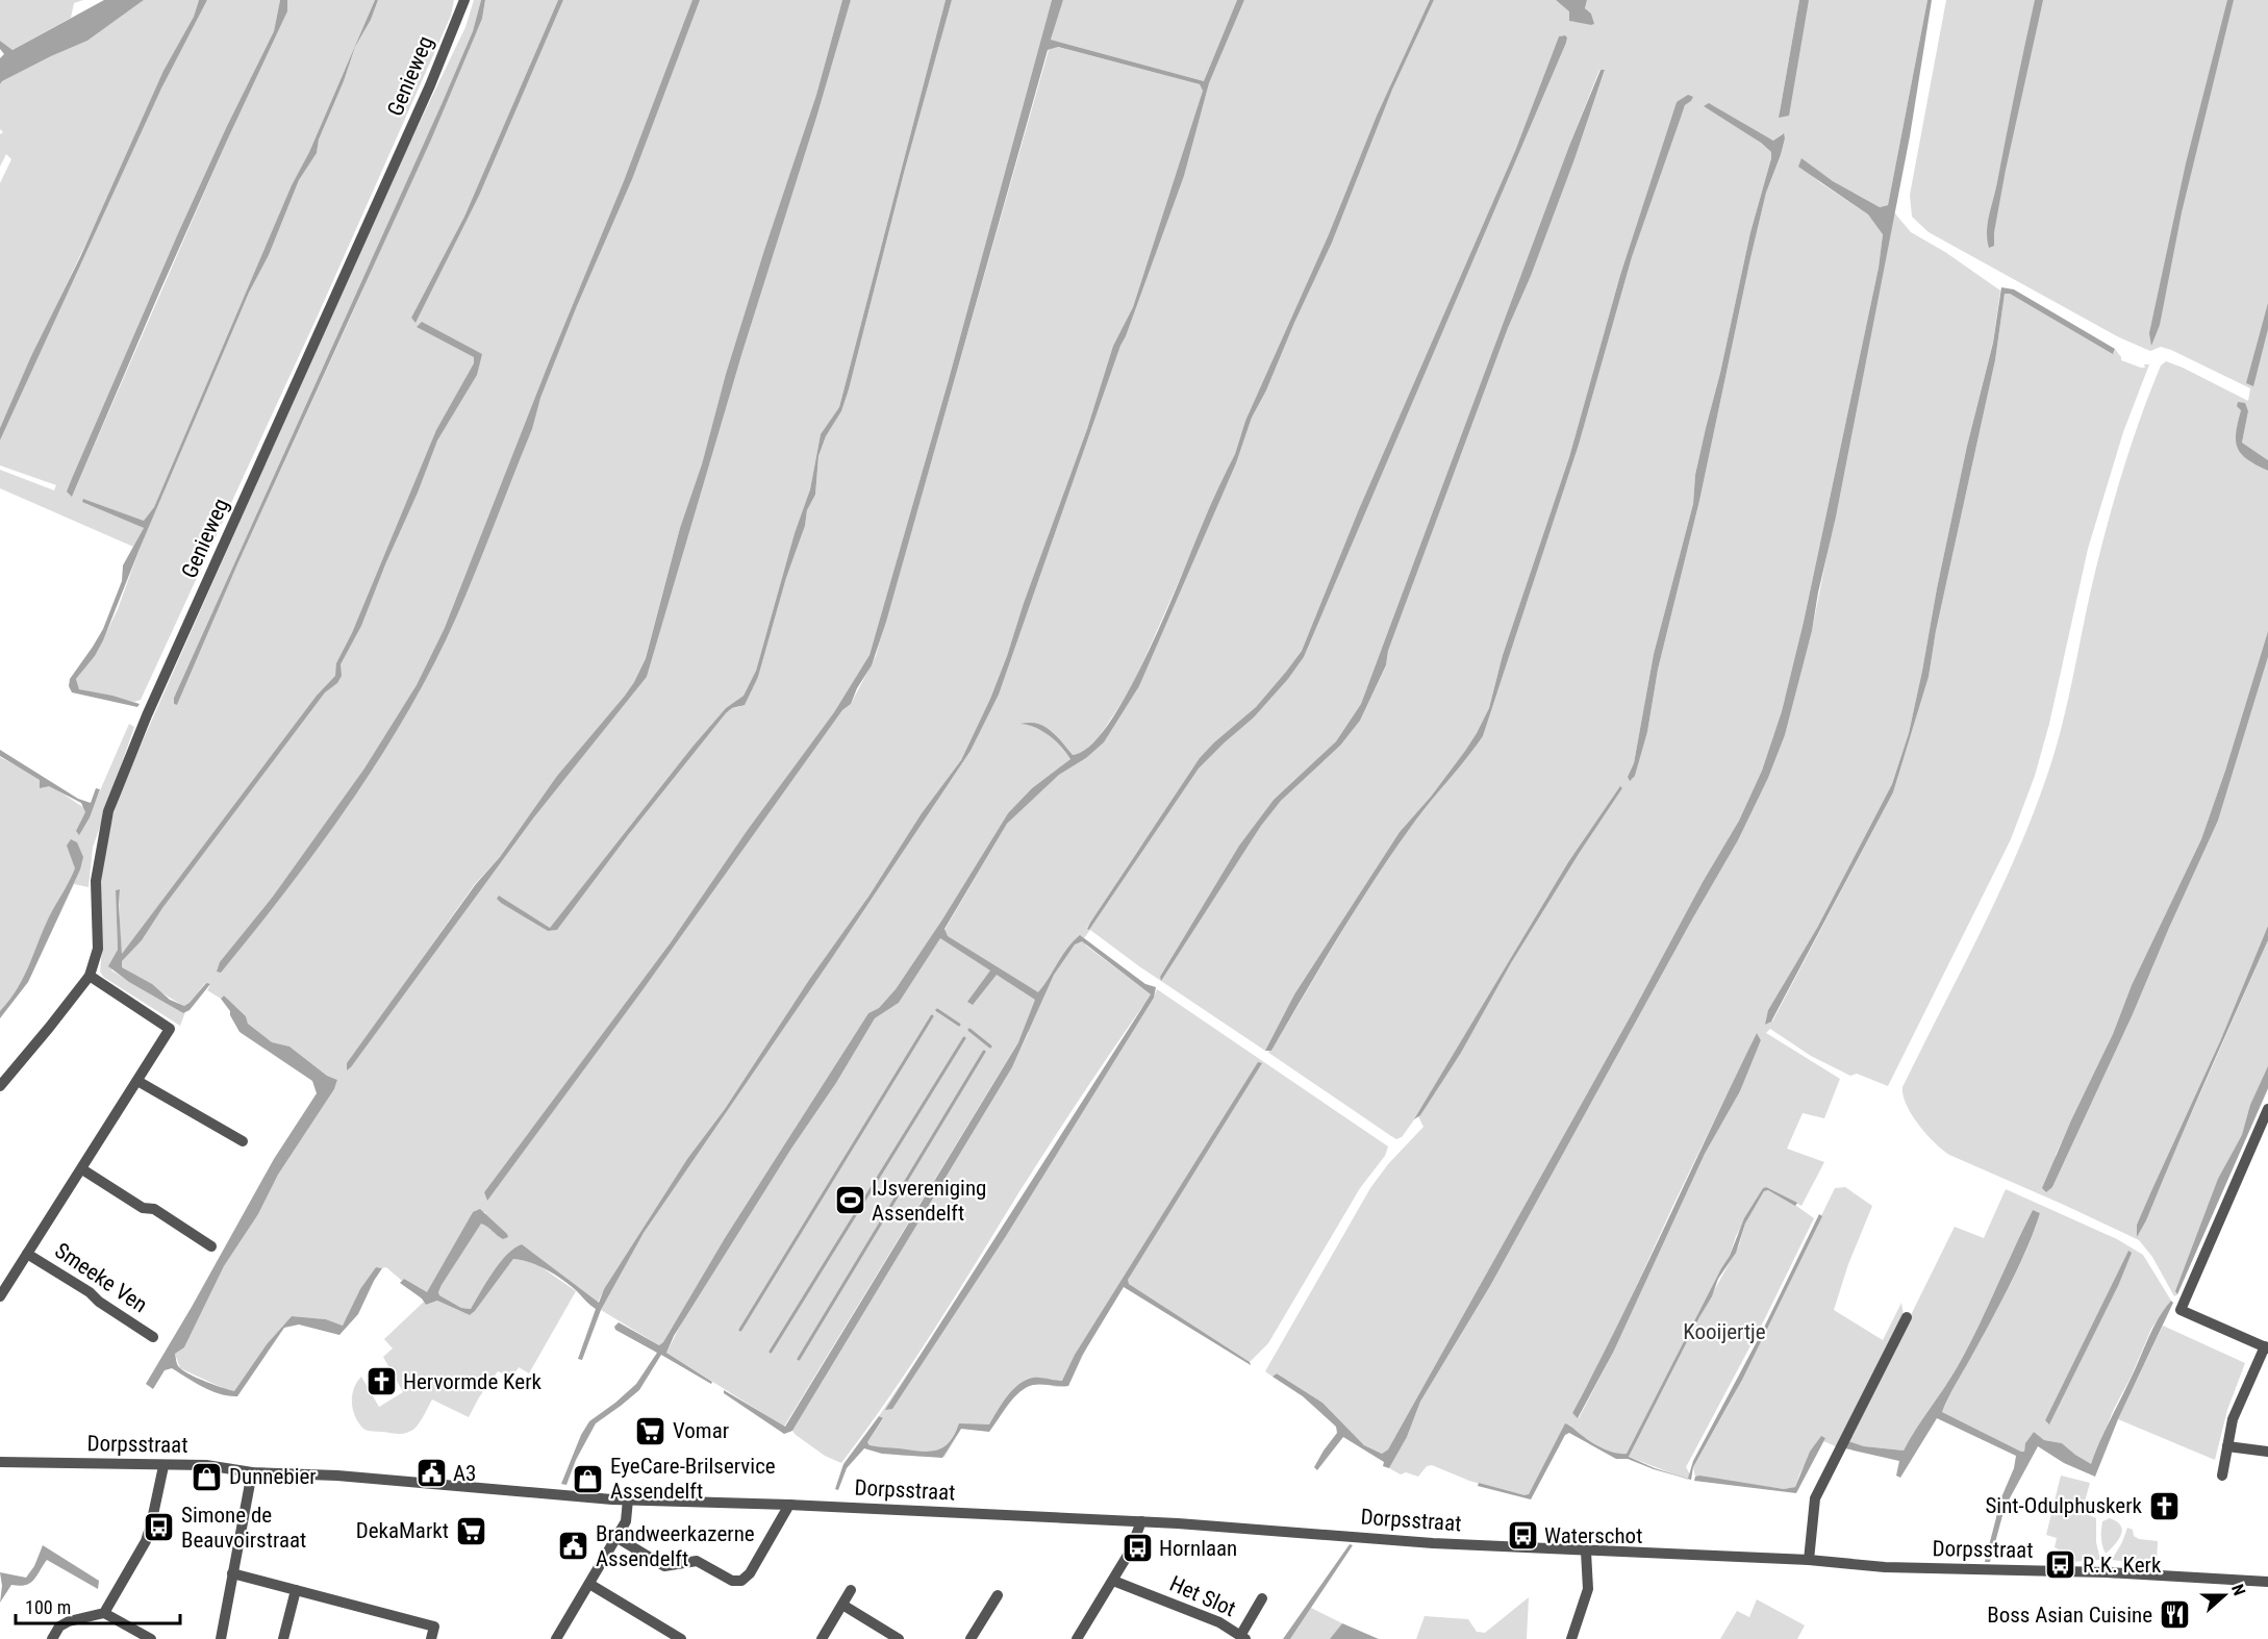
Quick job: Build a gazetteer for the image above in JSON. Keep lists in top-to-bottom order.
{
  "streets": {
    "street": [
      "Genieweg",
      "Smeeke Ven",
      "Dorpsstraat",
      "Het Slot"
    ]
  },
  "crossings": [
    ["Genieweg", "Smeeke Ven"]
  ],
  "parks": ["Kooijertje"],
  "places": {
    "sports": ["IJsvereniging Assendelft"],
    "church": ["Hervormde Kerk", "Sint-Odulphuskerk"],
    "supermarket": ["Vomar", "DekaMarkt"],
    "public building": ["A3", "Brandweerkazerne Assendelft"],
    "shop": ["Dunnebier", "EyeCare-Brilservice Assendelft"],
    "bus stop": [
      "Simone de Beauvoirstraat",
      "Waterschot",
      "Hornlaan",
      "R.K. Kerk"
    ],
    "restaurant": ["Boss Asian Cuisine"]
  },
  "scale_bar": "100 m",
  "north": "right"
}
